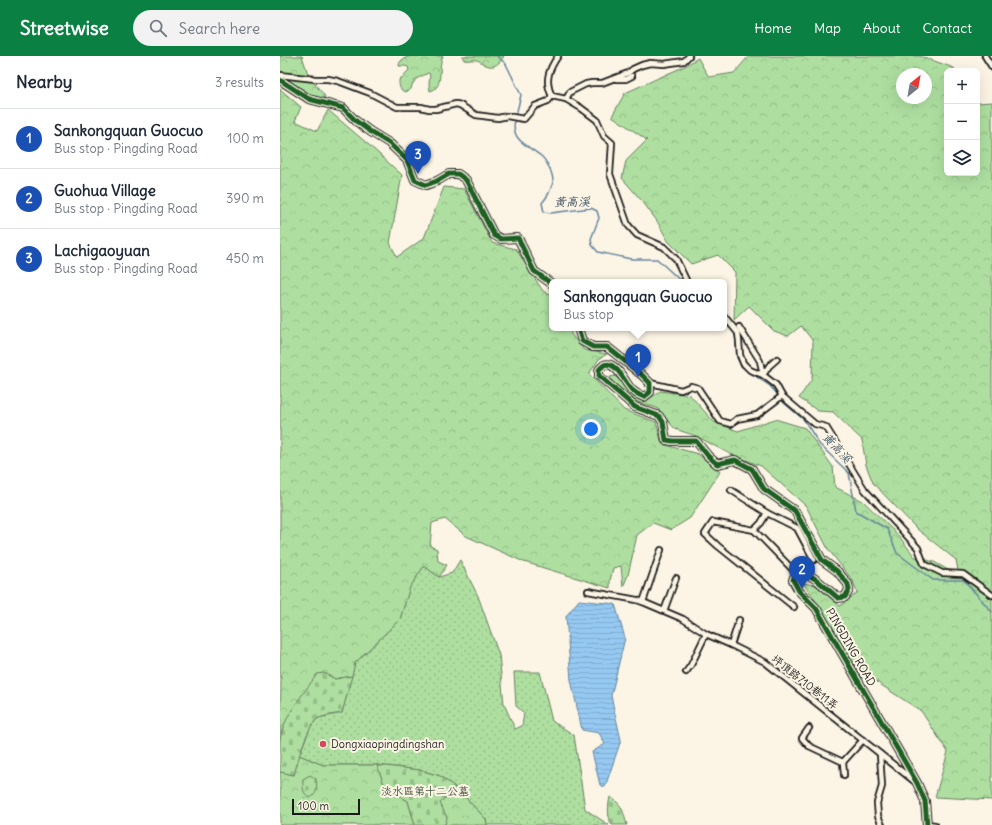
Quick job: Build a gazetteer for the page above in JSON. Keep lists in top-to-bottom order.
{
  "streets": {
    "street": ["PINGDING ROAD", "坪頂路710巷11弄"]
  },
  "crossings": [
    ["PINGDING ROAD", "坪頂路710巷11弄"]
  ],
  "water": ["黃高溪"],
  "parks": ["淡水區第十二公墓"],
  "places": ["Dongxiaopingdingshan"],
  "scale_bar": "100 m",
  "north": "top right",
  "page": {
    "header": "Streetwise",
    "search": "Search here",
    "nav": [
      "Home",
      "Map",
      "About",
      "Contact"
    ],
    "heading": ["Nearby", "3 results"],
    "map_buttons": ["+", "−"],
    "list": [
      {
        "mark": "1",
        "name": "Sankongquan Guocuo",
        "note": "Bus stop · Pingding Road",
        "value": "100 m"
      },
      {
        "mark": "2",
        "name": "Guohua Village",
        "note": "Bus stop · Pingding Road",
        "value": "390 m"
      },
      {
        "mark": "3",
        "name": "Lachigaoyuan",
        "note": "Bus stop · Pingding Road",
        "value": "450 m"
      }
    ],
    "pins": ["3", "1", "2"],
    "popup": ["Sankongquan Guocuo", "Bus stop"],
    "scale": "100 m"
  }
}
